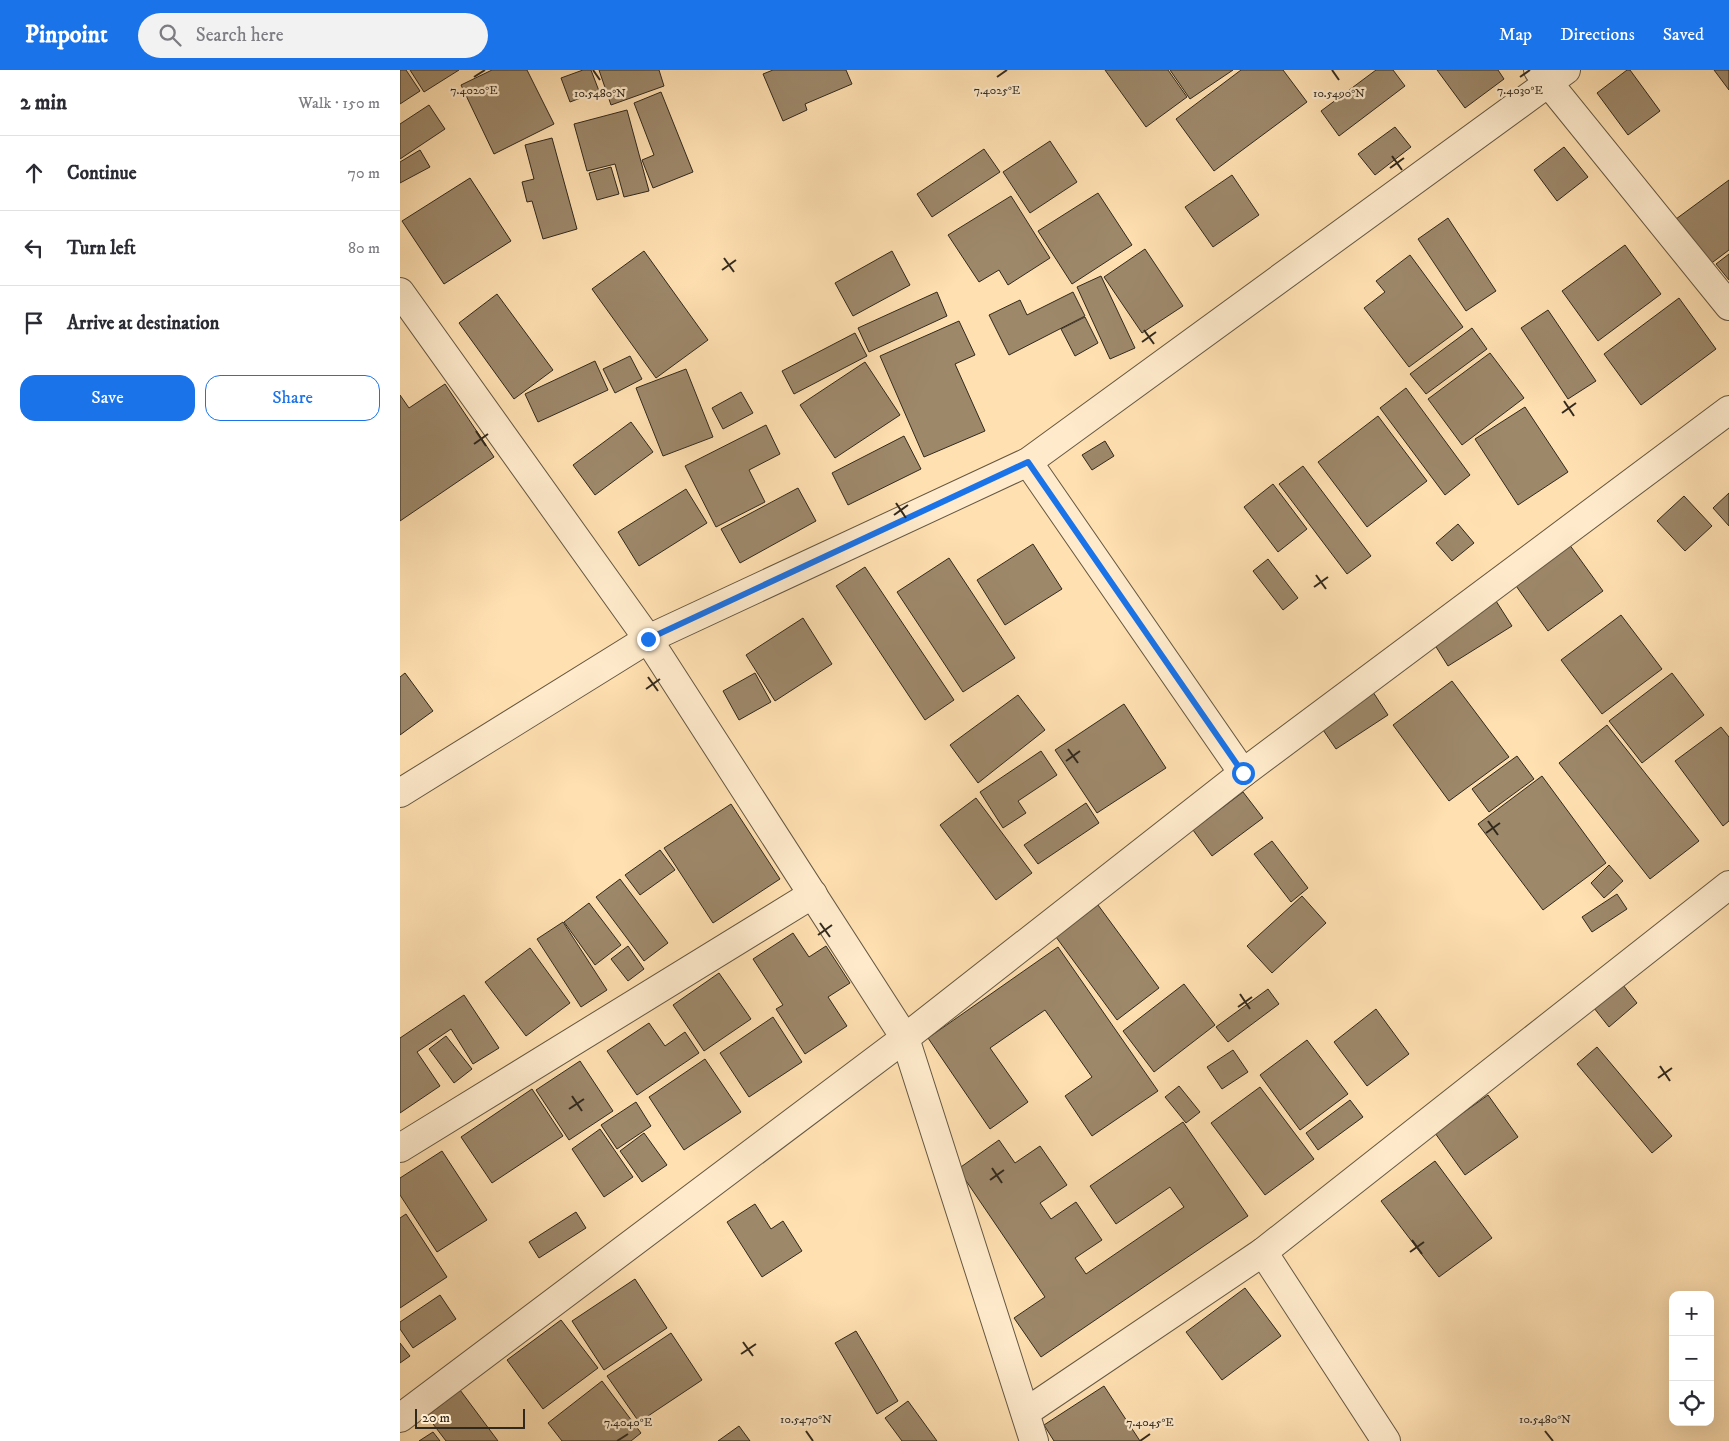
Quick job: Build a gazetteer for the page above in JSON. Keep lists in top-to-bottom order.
{
  "scale_bar": "20 m",
  "page": {
    "header": "Pinpoint",
    "search": "Search here",
    "nav": ["Map", "Directions", "Saved"],
    "heading": ["2 min", "Walk · 150 m"],
    "list": [
      ["Continue", "70 m"],
      ["Turn left", "80 m"],
      "Arrive at destination"
    ],
    "buttons": ["Save", "Share"],
    "map_buttons": ["+", "−"],
    "scale": "20 m"
  },
  "coordinates": [
    "7.4020°E",
    "7.4025°E",
    "7.4030°E",
    "10.5480°N",
    "10.5490°N",
    "10.5470°N",
    "7.4040°E",
    "7.4045°E"
  ]
}
